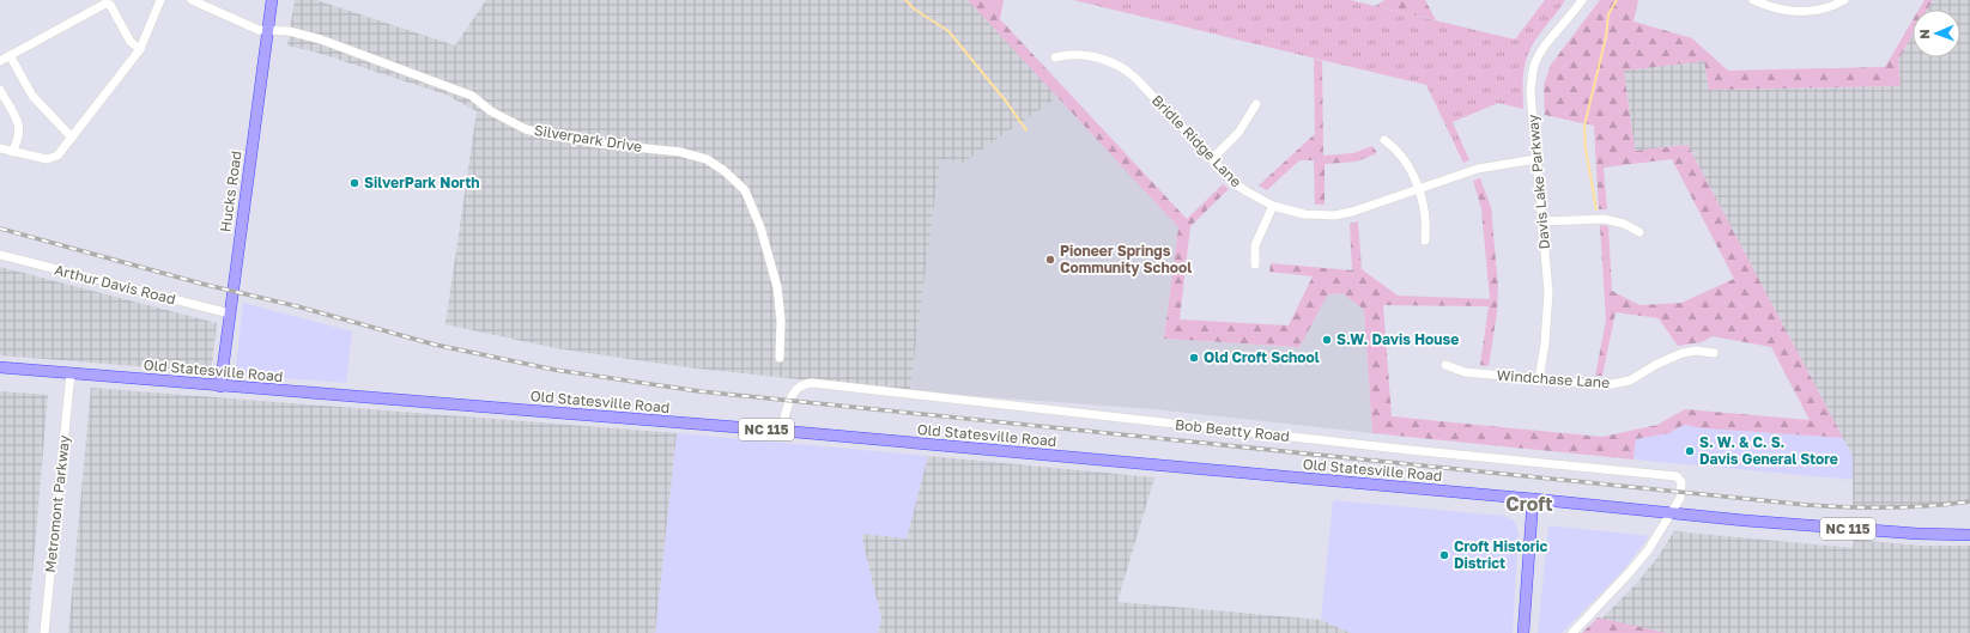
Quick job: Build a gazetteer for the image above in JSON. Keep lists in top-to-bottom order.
{
  "streets": {
    "main road": ["Hucks Road", "Old Statesville Road", "NC 115"],
    "street": [
      "Silverpark Drive",
      "Bridle Ridge Lane",
      "Davis Lake Parkway",
      "Arthur Davis Road",
      "Windchase Lane",
      "Bob Beatty Road",
      "Metromont Parkway"
    ]
  },
  "crossings": [
    ["Silverpark Drive", "Hucks Road"],
    ["Bridle Ridge Lane", "Davis Lake Parkway"],
    ["Davis Lake Parkway", "Windchase Lane"],
    ["Hucks Road", "Arthur Davis Road"],
    ["Hucks Road", "Old Statesville Road"],
    ["Old Statesville Road", "Bob Beatty Road"],
    ["Old Statesville Road", "Metromont Parkway"]
  ],
  "districts": ["Croft"],
  "places": [
    "SilverPark North",
    "Pioneer Springs Community School",
    "S.W. Davis House",
    "Old Croft School",
    "S. W. & C. S. Davis General Store",
    "Croft Historic District"
  ],
  "north": "left"
}
